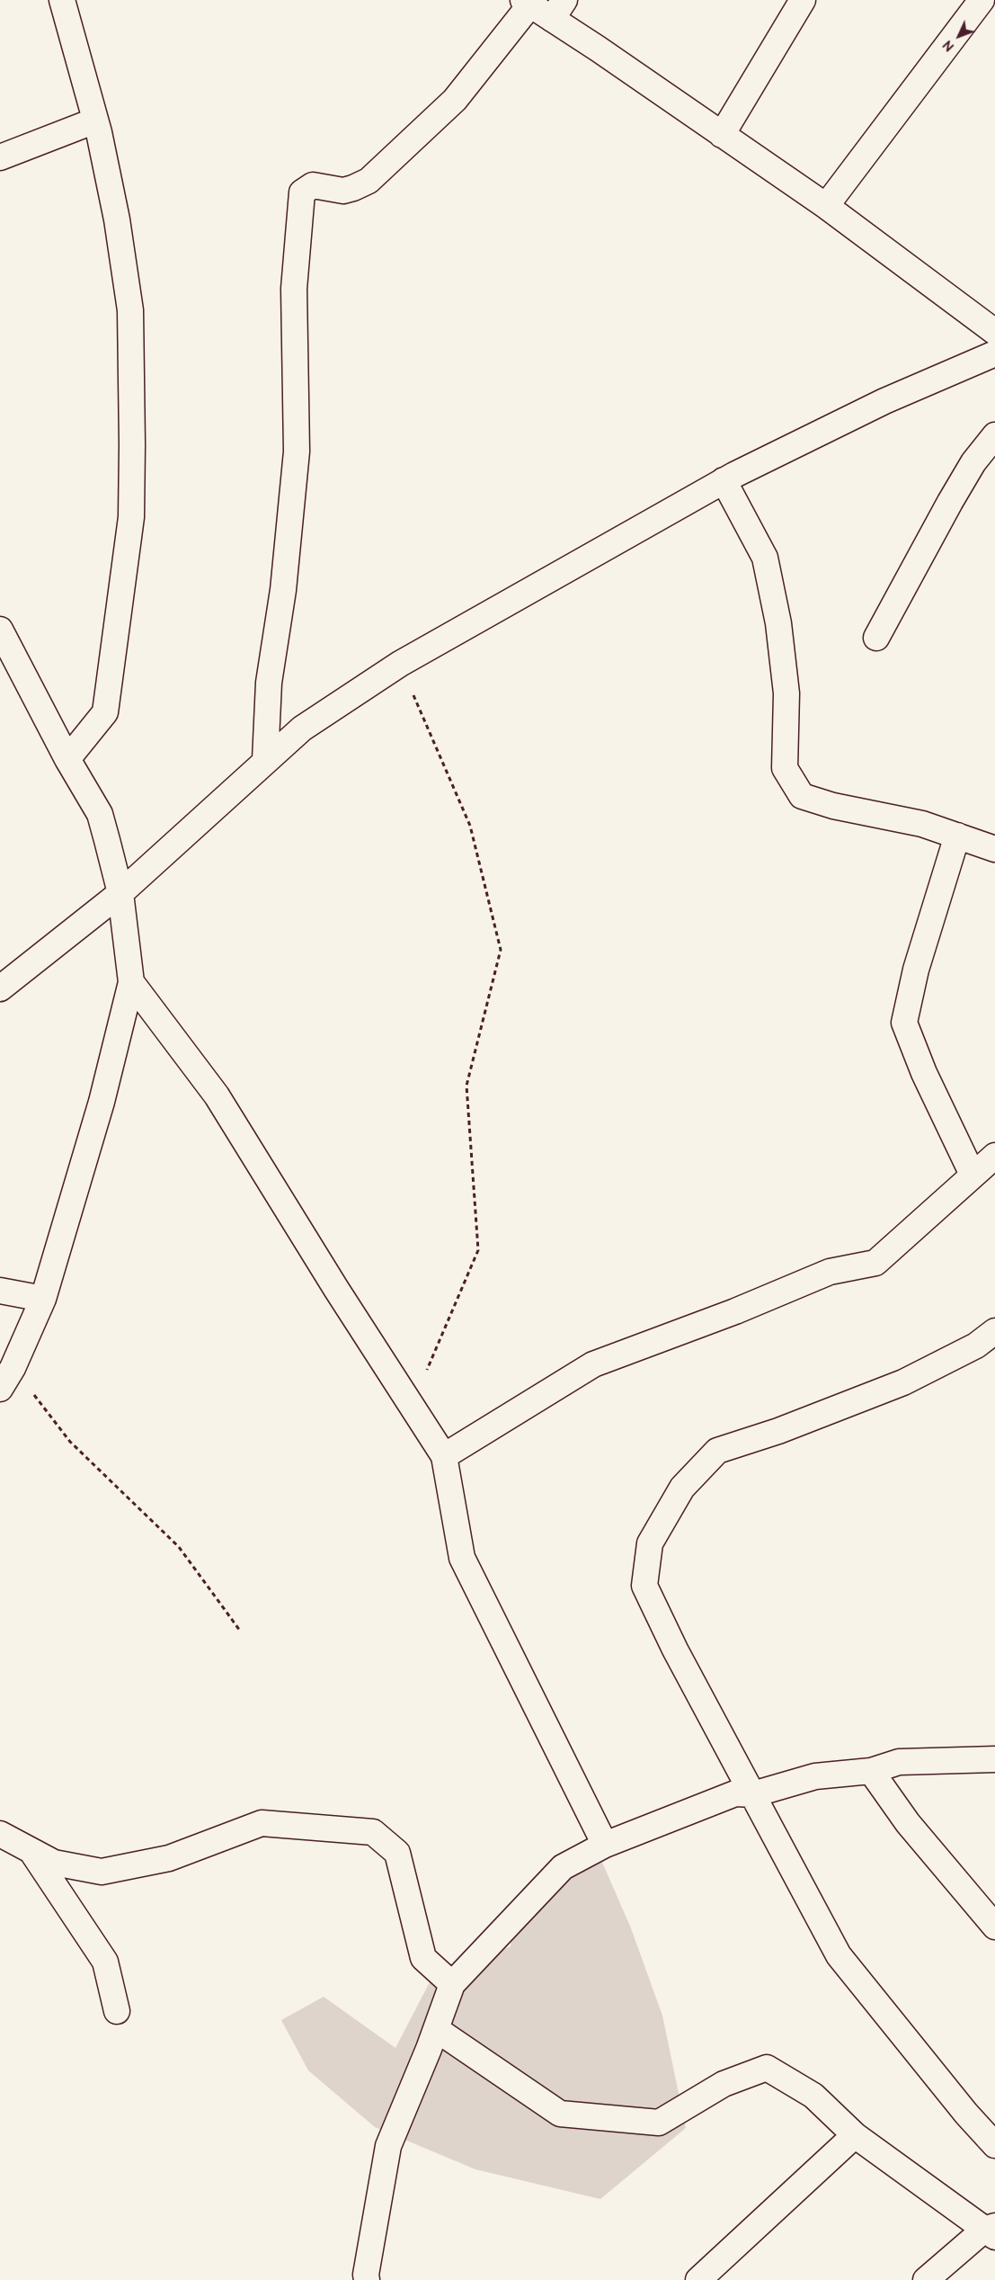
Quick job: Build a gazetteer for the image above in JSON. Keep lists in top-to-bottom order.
{
  "north": "bottom left"
}
